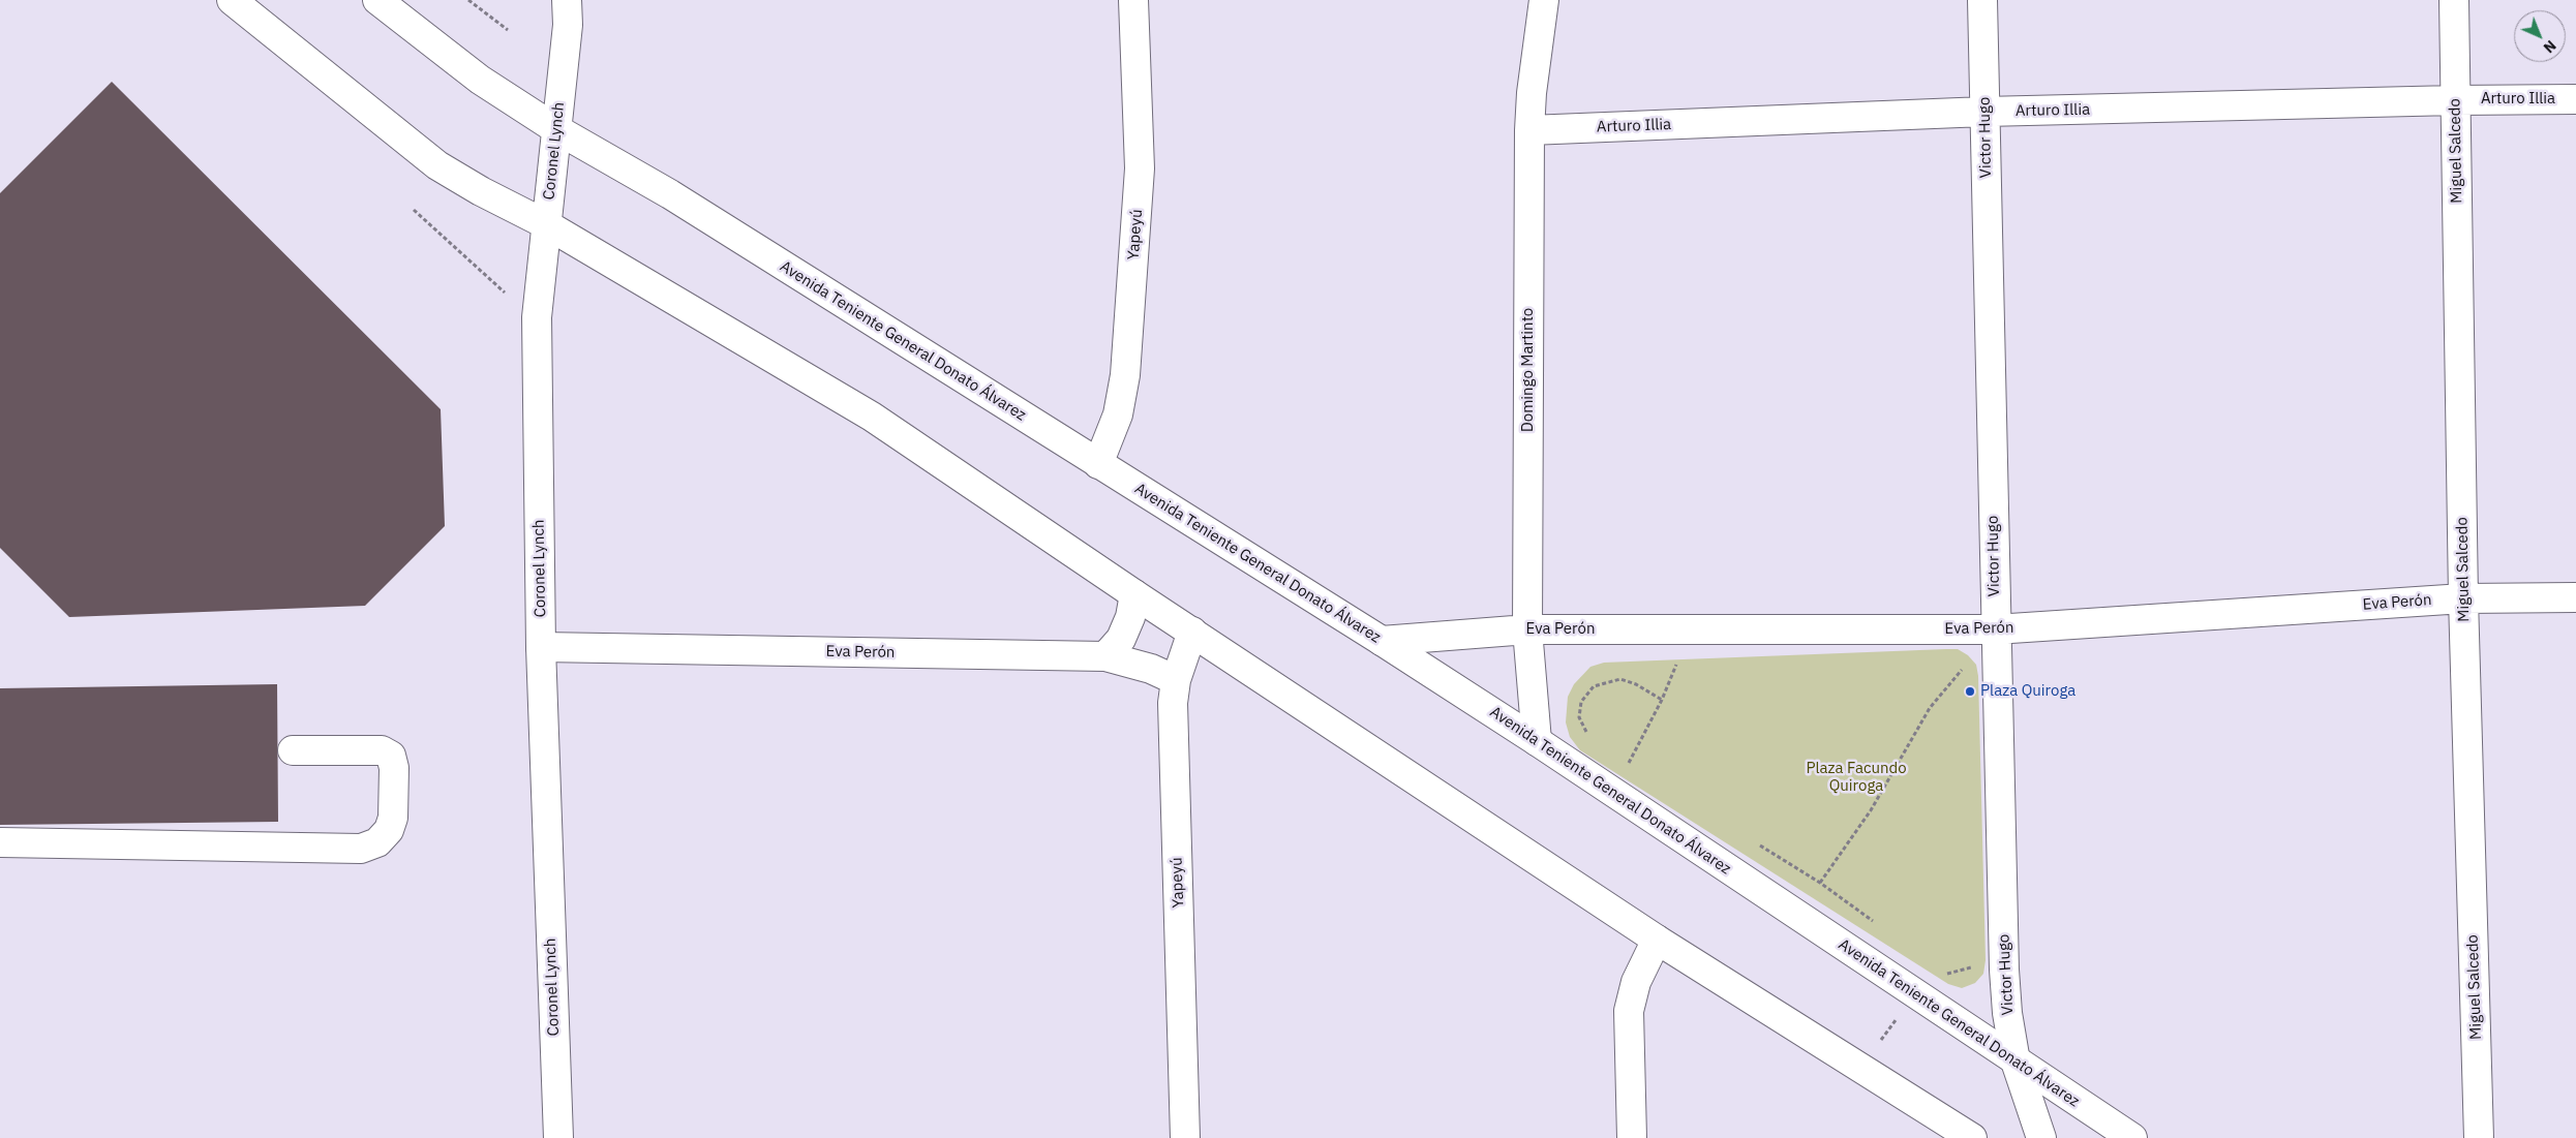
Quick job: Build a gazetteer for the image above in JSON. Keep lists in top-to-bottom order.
{
  "streets": {
    "street": [
      "Arturo Illia",
      "Victor Hugo",
      "Coronel Lynch",
      "Miguel Salcedo",
      "Yapeyú",
      "Avenida Teniente General Donato Álvarez",
      "Domingo Martinto",
      "Eva Perón"
    ]
  },
  "crossings": [
    ["Arturo Illia", "Victor Hugo"],
    ["Arturo Illia", "Miguel Salcedo"],
    ["Arturo Illia", "Domingo Martinto"],
    ["Victor Hugo", "Avenida Teniente General Donato Álvarez"],
    ["Victor Hugo", "Eva Perón"],
    ["Coronel Lynch", "Avenida Teniente General Donato Álvarez"],
    ["Coronel Lynch", "Eva Perón"],
    ["Miguel Salcedo", "Eva Perón"],
    ["Yapeyú", "Avenida Teniente General Donato Álvarez"],
    ["Yapeyú", "Eva Perón"],
    ["Avenida Teniente General Donato Álvarez", "Domingo Martinto"],
    ["Avenida Teniente General Donato Álvarez", "Eva Perón"],
    ["Domingo Martinto", "Eva Perón"]
  ],
  "parks": ["Plaza Facundo Quiroga"],
  "places": ["Plaza Quiroga"],
  "north": "bottom right"
}
